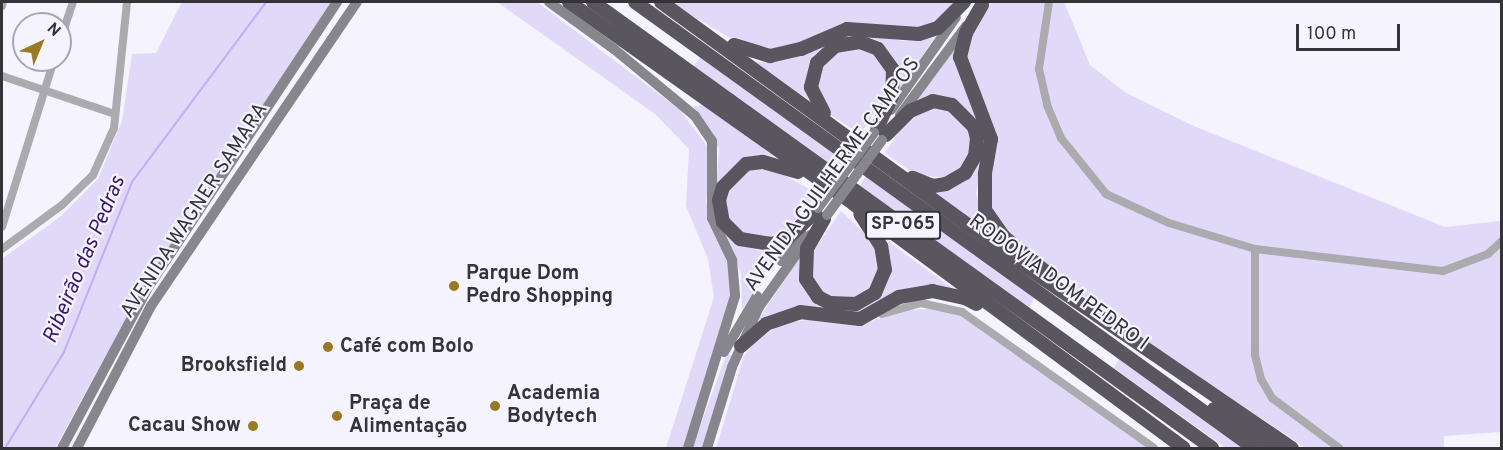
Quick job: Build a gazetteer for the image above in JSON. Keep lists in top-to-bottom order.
{
  "streets": {
    "highway": ["SP-065", "RODOVIA DOM PEDRO I"],
    "main road": ["AVENIDA GUILHERME CAMPOS", "AVENIDA WAGNER SAMARA"]
  },
  "water": ["Ribeirão das Pedras"],
  "places": [
    "Parque Dom Pedro Shopping",
    "Café com Bolo",
    "Brooksfield",
    "Academia Bodytech",
    "Praça de Alimentação",
    "Cacau Show"
  ],
  "scale_bar": "100 m",
  "north": "top right"
}
